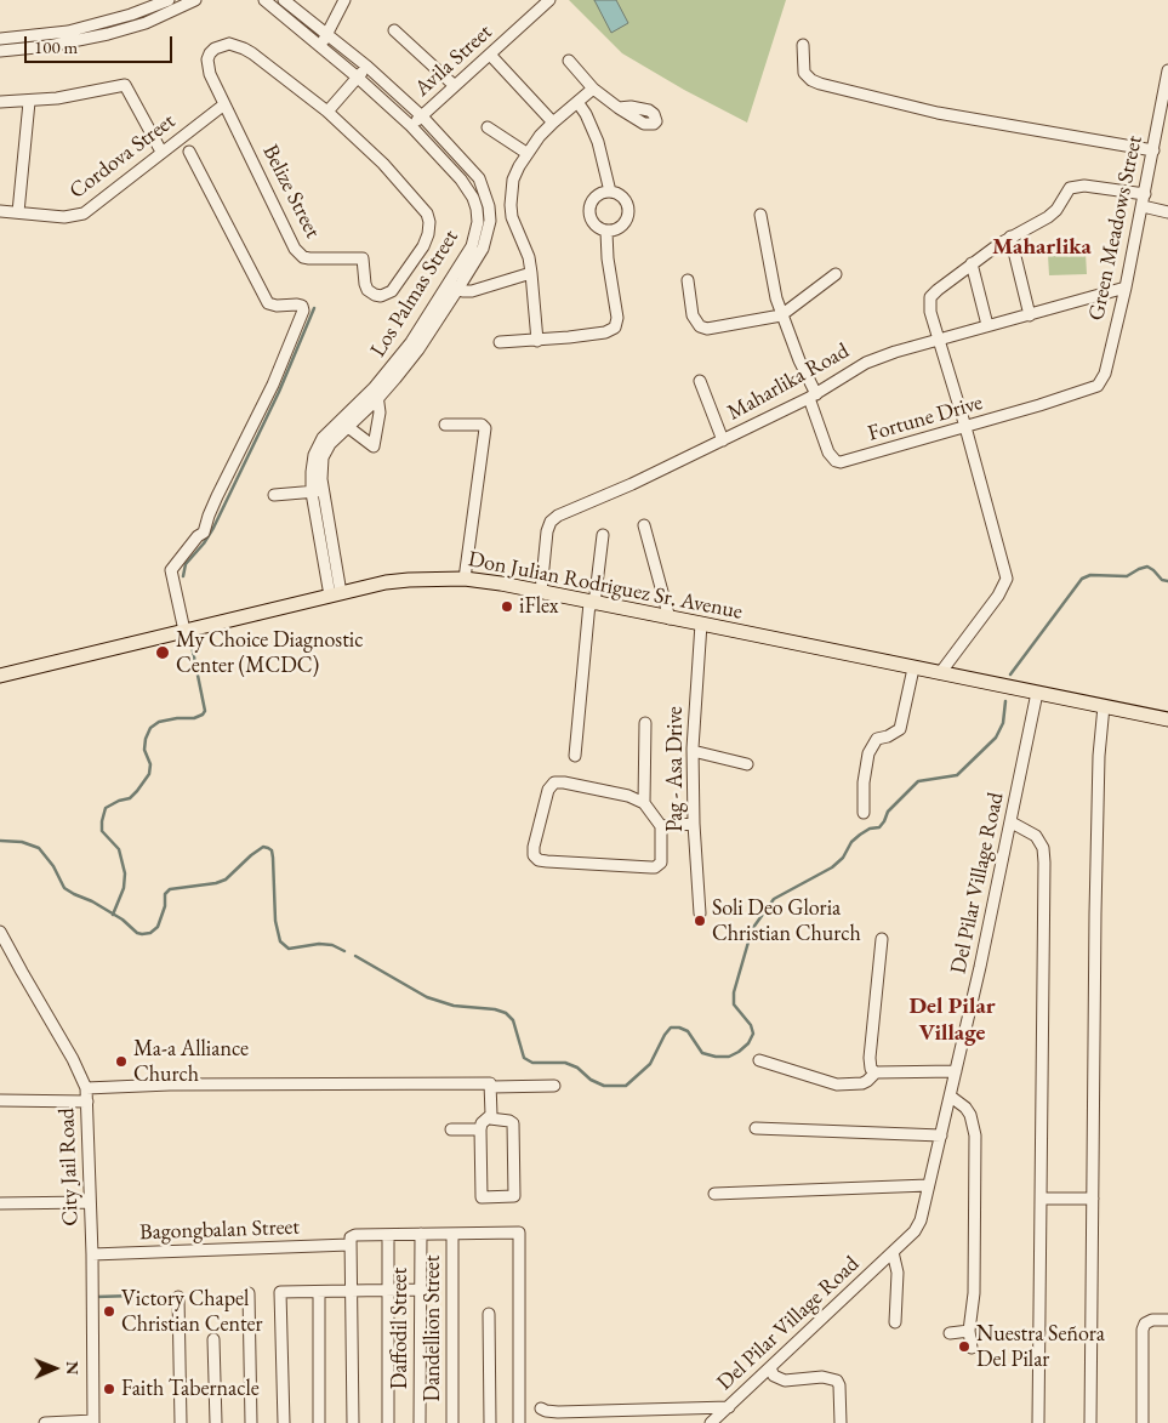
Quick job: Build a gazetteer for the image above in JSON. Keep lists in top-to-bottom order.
{
  "streets": {
    "main road": ["Don Julian Rodriguez Sr. Avenue"],
    "street": [
      "Avila Street",
      "Cordova Street",
      "Belize Street",
      "Green Meadows Street",
      "Los Palmas Street",
      "Maharlika Road",
      "Fortune Drive",
      "Pag - Asa Drive",
      "Del Pilar Village Road",
      "City Jail Road",
      "Bagongbalan Street",
      "Daffodil Street",
      "Dandellion Street"
    ]
  },
  "crossings": [
    ["Avila Street", "Los Palmas Street"],
    ["Cordova Street", "Belize Street"],
    ["Green Meadows Street", "Maharlika Road"],
    ["Green Meadows Street", "Fortune Drive"],
    ["Los Palmas Street", "Don Julian Rodriguez Sr. Avenue"],
    ["Maharlika Road", "Fortune Drive"],
    ["Maharlika Road", "Don Julian Rodriguez Sr. Avenue"],
    ["Don Julian Rodriguez Sr. Avenue", "Pag - Asa Drive"],
    ["Don Julian Rodriguez Sr. Avenue", "Del Pilar Village Road"],
    ["City Jail Road", "Bagongbalan Street"]
  ],
  "districts": ["Maharlika", "Del Pilar Village"],
  "places": [
    "iFlex",
    "My Choice Diagnostic Center (MCDC)",
    "Soli Deo Gloria Christian Church",
    "Ma-a Alliance Church",
    "Victory Chapel Christian Center",
    "Nuestra Señora Del Pilar",
    "Faith Tabernacle"
  ],
  "scale_bar": "100 m",
  "north": "right"
}
